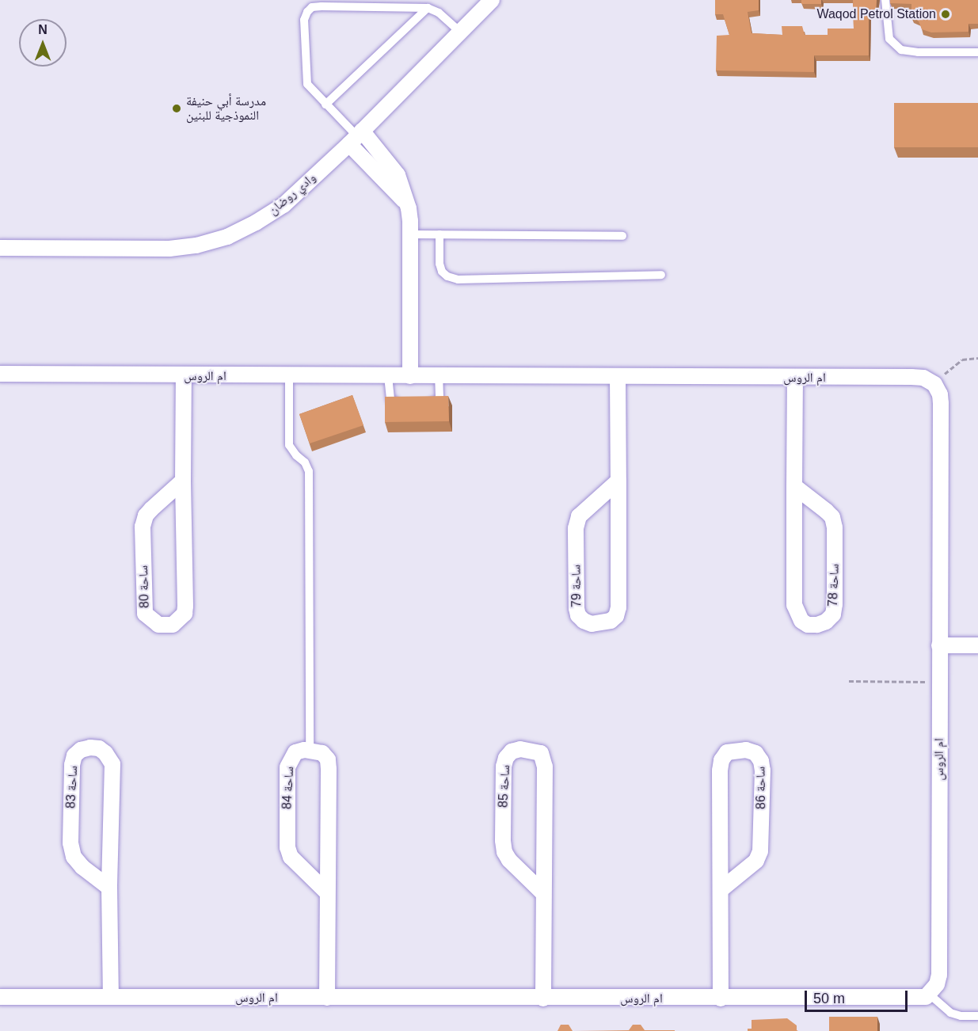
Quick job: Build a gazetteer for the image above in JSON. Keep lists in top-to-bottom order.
{
  "streets": {
    "street": [
      "وادي روضان",
      "ام الروس",
      "ساحة 78",
      "ساحة 79",
      "ساحة 80",
      "ساحة 85",
      "ساحة 83",
      "ساحة 84",
      "ساحة 86"
    ]
  },
  "crossings": [
    ["ام الروس", "ساحة 78"],
    ["ام الروس", "ساحة 79"],
    ["ام الروس", "ساحة 80"],
    ["ام الروس", "ساحة 85"],
    ["ام الروس", "ساحة 83"],
    ["ام الروس", "ساحة 86"]
  ],
  "places": ["Waqod Petrol Station", "مدرسة أبي حنيفة النموذجية للبنين"],
  "scale_bar": "50 m",
  "north": "top"
}
